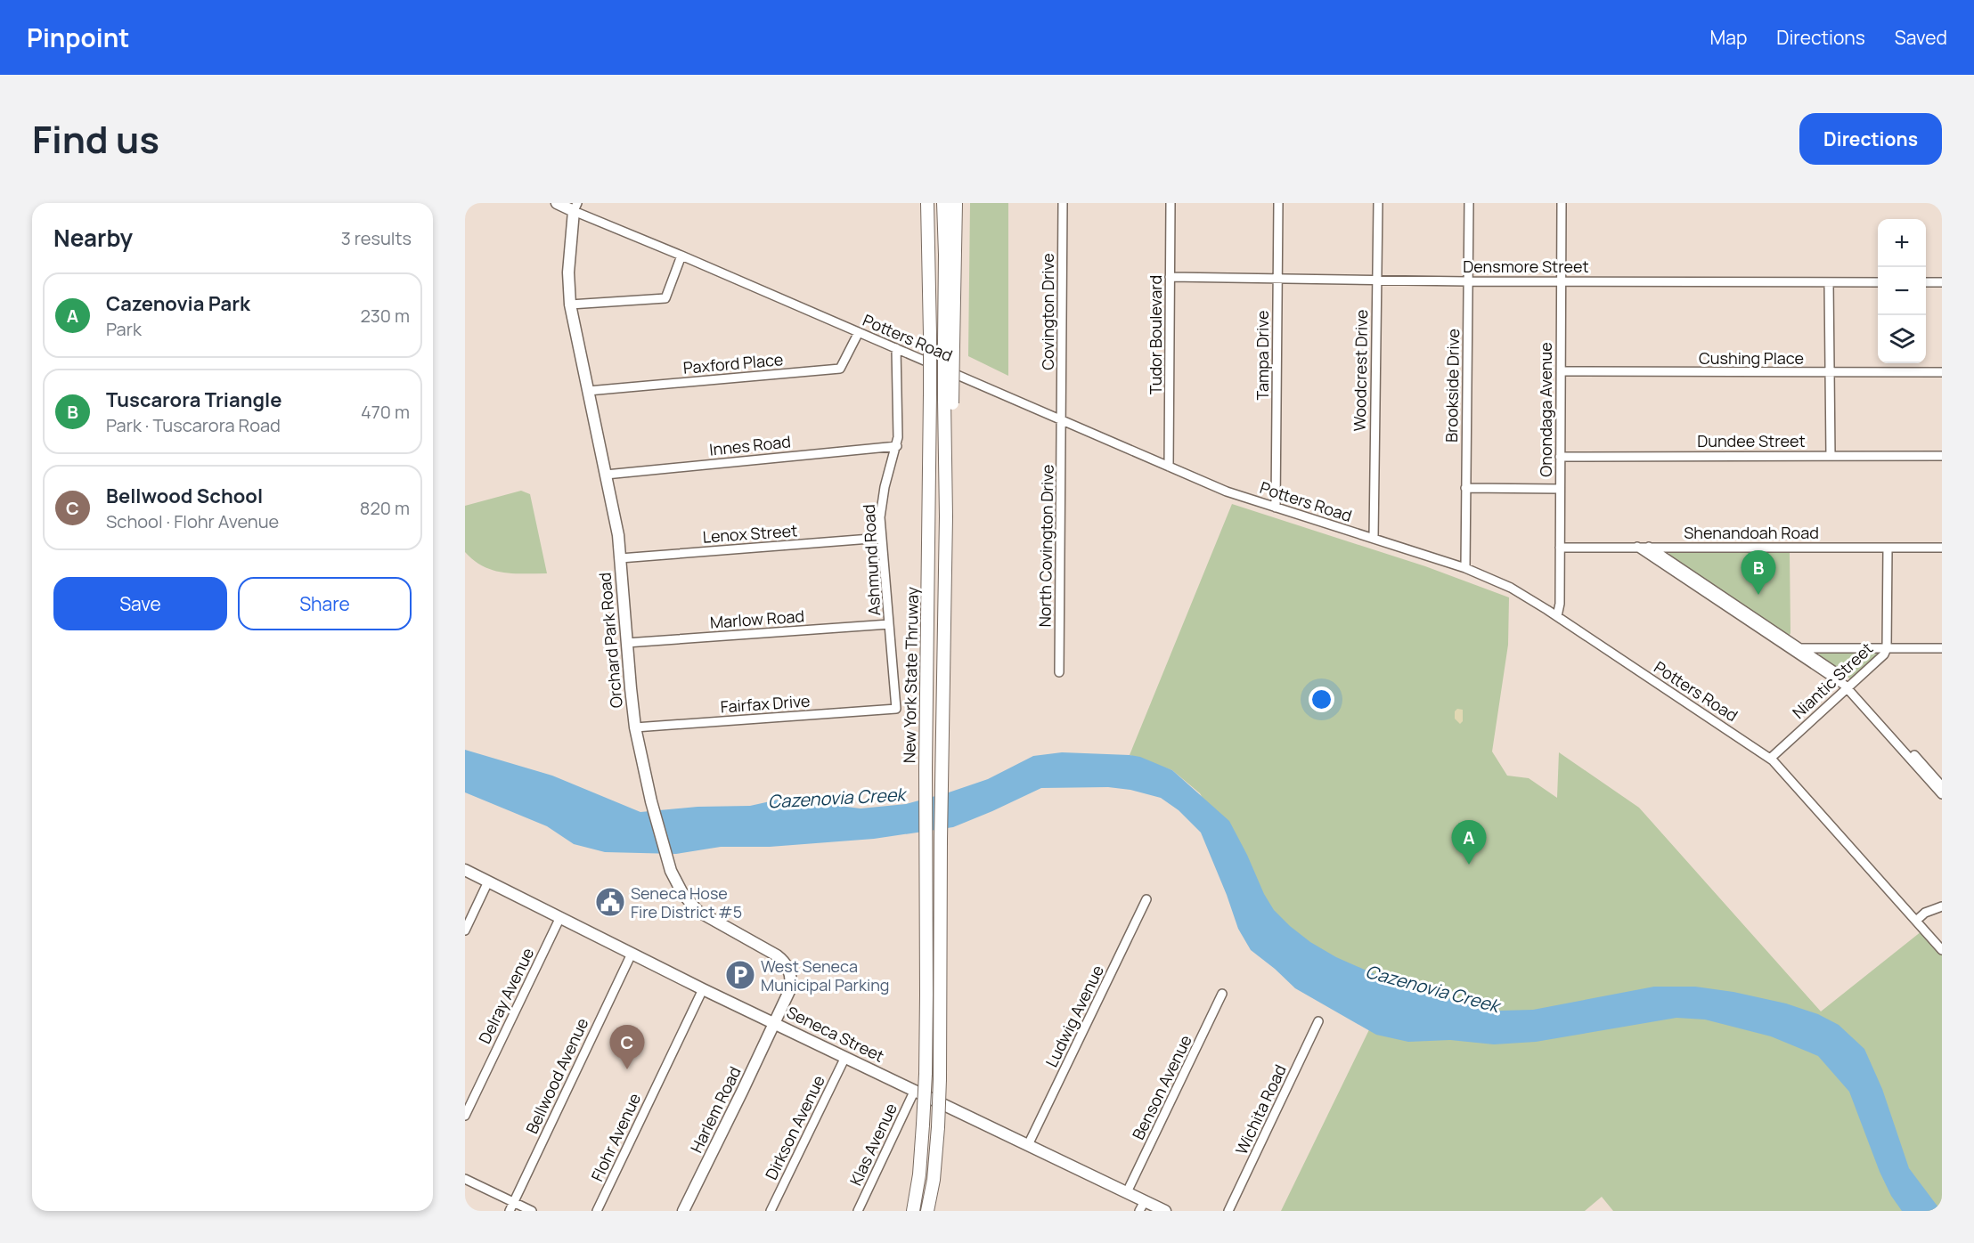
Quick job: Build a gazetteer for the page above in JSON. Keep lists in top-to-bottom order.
{
  "streets": {
    "highway": ["New York State Thruway"],
    "main road": ["Orchard Park Road", "Seneca Street", "Harlem Road"],
    "street": [
      "Densmore Street",
      "Covington Drive",
      "Tudor Boulevard",
      "Potters Road",
      "Tampa Drive",
      "Cushing Place",
      "Paxford Place",
      "Woodcrest Drive",
      "Brookside Drive",
      "Onondaga Avenue",
      "Dundee Street",
      "Innes Road",
      "Shenandoah Road",
      "Lenox Street",
      "North Covington Drive",
      "Ashmund Road",
      "Marlow Road",
      "Niantic Street",
      "Fairfax Drive",
      "Delray Avenue",
      "Ludwig Avenue",
      "Bellwood Avenue",
      "Benson Avenue",
      "Wichita Road",
      "Dirkson Avenue",
      "Flohr Avenue",
      "Klas Avenue"
    ]
  },
  "crossings": [
    ["Densmore Street", "Tudor Boulevard"],
    ["Densmore Street", "Tampa Drive"],
    ["Densmore Street", "Woodcrest Drive"],
    ["Densmore Street", "Brookside Drive"],
    ["Densmore Street", "Onondaga Avenue"],
    ["Covington Drive", "Potters Road"],
    ["Covington Drive", "North Covington Drive"],
    ["Tudor Boulevard", "Potters Road"],
    ["Potters Road", "Tampa Drive"],
    ["Potters Road", "Paxford Place"],
    ["Potters Road", "Woodcrest Drive"],
    ["Potters Road", "Brookside Drive"],
    ["Potters Road", "Onondaga Avenue"],
    ["Potters Road", "North Covington Drive"],
    ["Potters Road", "Ashmund Road"],
    ["Potters Road", "Orchard Park Road"],
    ["Potters Road", "Niantic Street"],
    ["Cushing Place", "Onondaga Avenue"],
    ["Paxford Place", "Orchard Park Road"],
    ["Onondaga Avenue", "Dundee Street"],
    ["Onondaga Avenue", "Shenandoah Road"],
    ["Innes Road", "Ashmund Road"],
    ["Innes Road", "Orchard Park Road"],
    ["Shenandoah Road", "Niantic Street"],
    ["Lenox Street", "Ashmund Road"],
    ["Lenox Street", "Orchard Park Road"],
    ["Ashmund Road", "Marlow Road"],
    ["Ashmund Road", "Fairfax Drive"],
    ["Marlow Road", "Orchard Park Road"],
    ["Orchard Park Road", "Fairfax Drive"],
    ["Orchard Park Road", "Seneca Street"],
    ["Orchard Park Road", "Harlem Road"],
    ["Delray Avenue", "Seneca Street"],
    ["Ludwig Avenue", "Seneca Street"],
    ["Seneca Street", "Bellwood Avenue"],
    ["Seneca Street", "Benson Avenue"],
    ["Seneca Street", "Harlem Road"],
    ["Seneca Street", "Dirkson Avenue"],
    ["Seneca Street", "Flohr Avenue"],
    ["Seneca Street", "Klas Avenue"]
  ],
  "water": ["Cazenovia Creek"],
  "places": {
    "public building": ["Seneca Hose Fire District #5"],
    "parking": ["West Seneca Municipal Parking"]
  },
  "page": {
    "header": "Pinpoint",
    "nav": ["Map", "Directions", "Saved"],
    "title": "Find us",
    "buttons": [
      "Directions",
      ["Save", "Share"]
    ],
    "heading": ["Nearby", "3 results"],
    "map_buttons": ["+", "−"],
    "list": [
      {
        "mark": "A",
        "name": "Cazenovia Park",
        "note": "Park",
        "value": "230 m"
      },
      {
        "mark": "B",
        "name": "Tuscarora Triangle",
        "note": "Park · Tuscarora Road",
        "value": "470 m"
      },
      {
        "mark": "C",
        "name": "Bellwood School",
        "note": "School · Flohr Avenue",
        "value": "820 m"
      }
    ],
    "pins": ["B", "A", "C"]
  }
}
